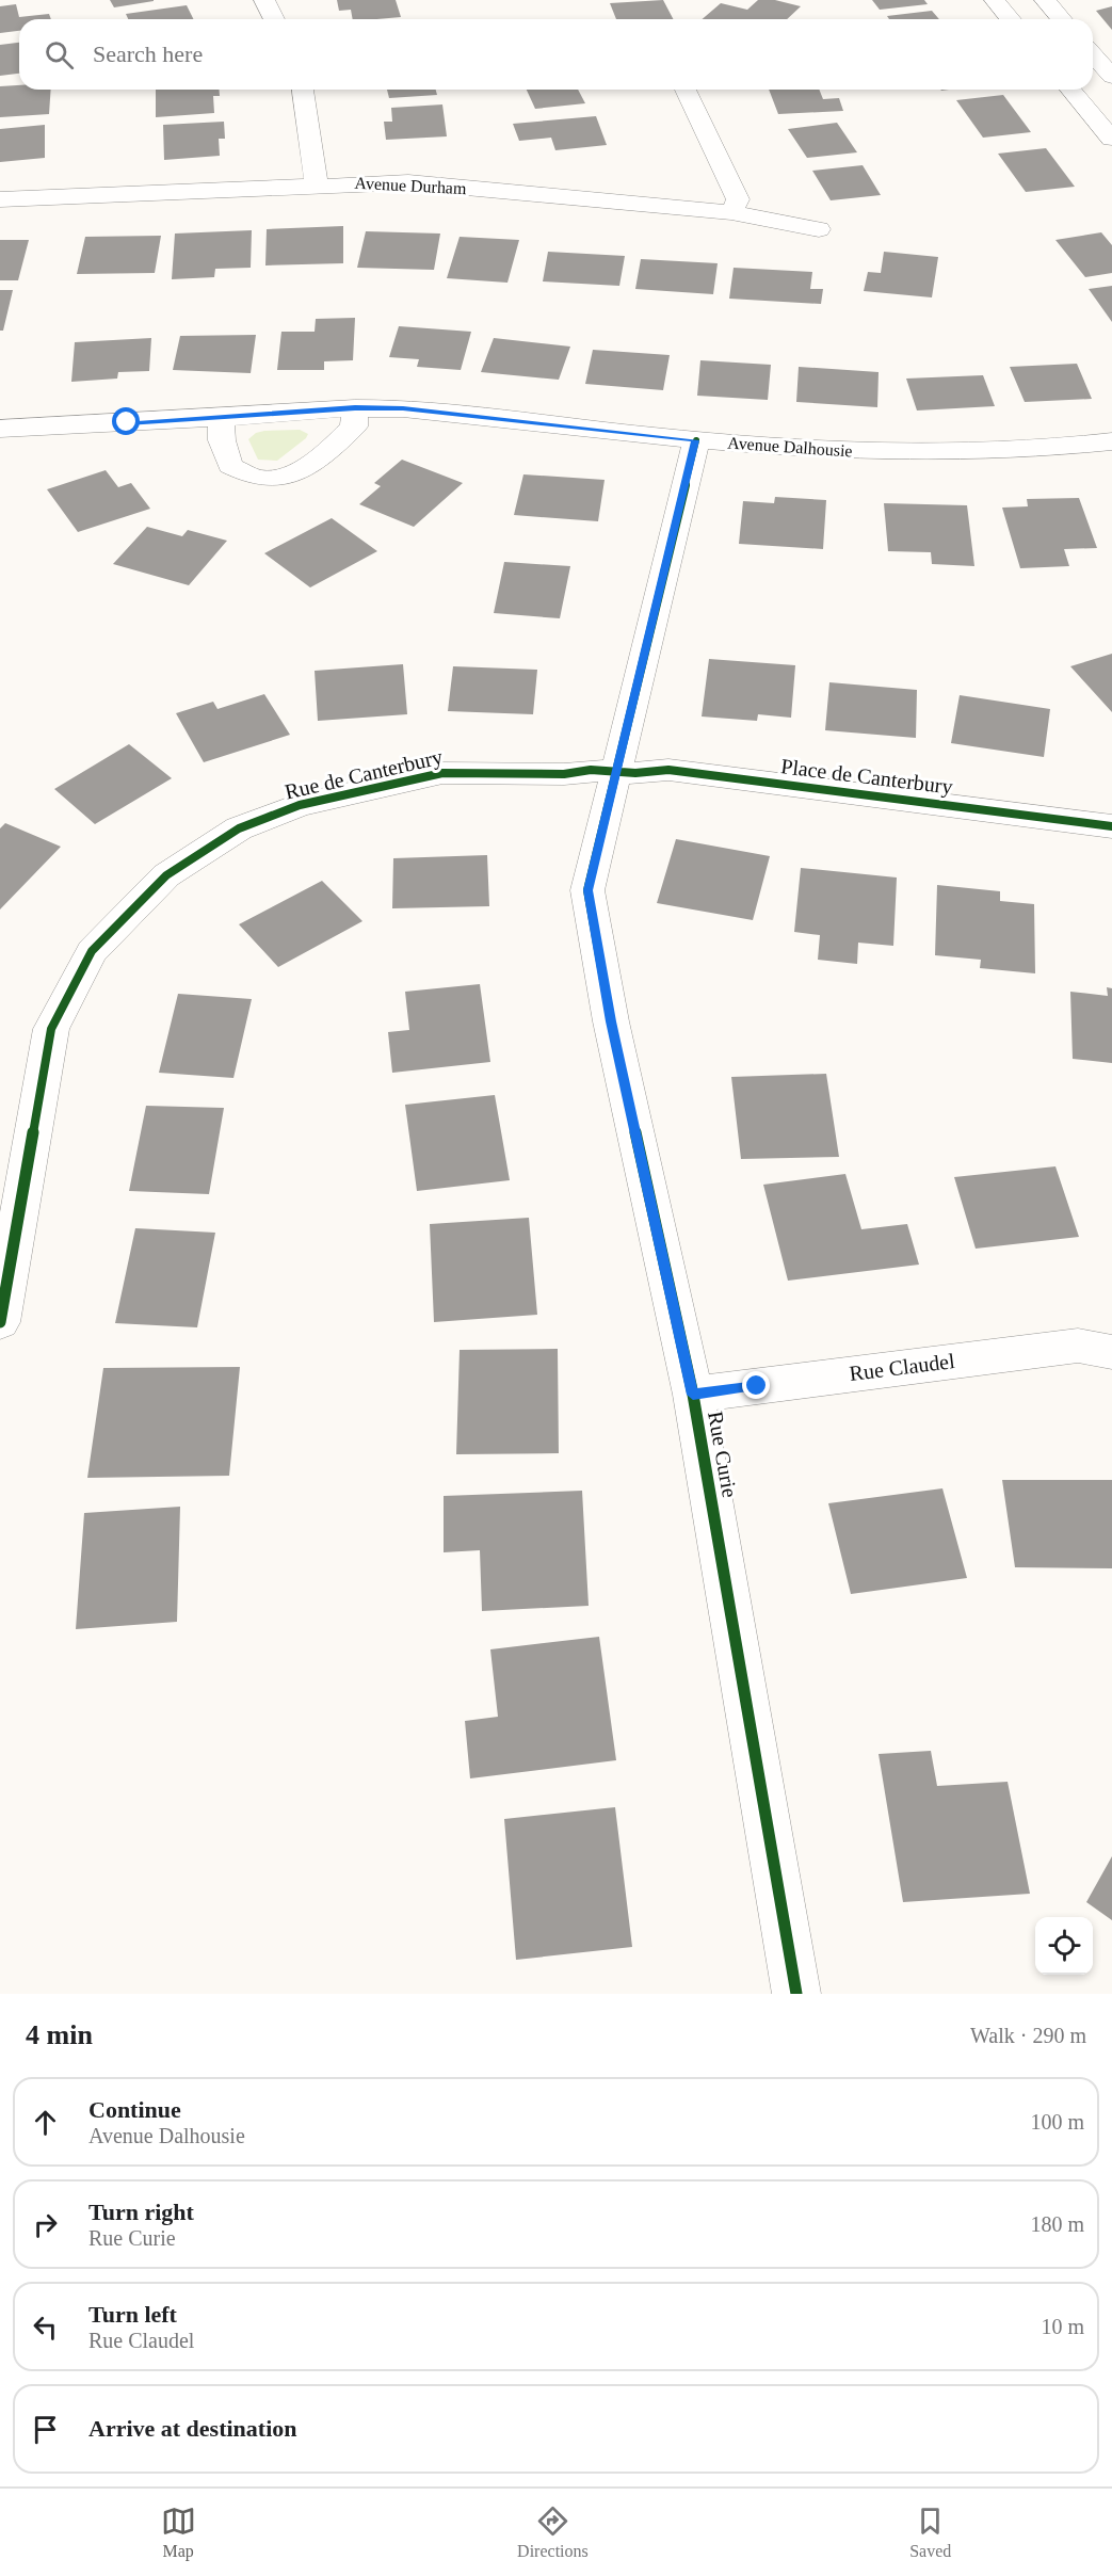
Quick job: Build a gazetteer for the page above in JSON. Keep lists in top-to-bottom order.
{
  "streets": {
    "street": [
      "Avenue Durham",
      "Avenue Dalhousie",
      "Rue de Canterbury",
      "Place de Canterbury",
      "Rue Claudel",
      "Rue Curie"
    ]
  },
  "crossings": [
    ["Avenue Dalhousie", "Rue Curie"],
    ["Rue de Canterbury", "Place de Canterbury"],
    ["Rue de Canterbury", "Rue Curie"],
    ["Place de Canterbury", "Rue Curie"],
    ["Rue Claudel", "Rue Curie"]
  ],
  "page": {
    "search": "Search here",
    "heading": ["4 min", "Walk · 290 m"],
    "list": [
      ["Continue", "Avenue Dalhousie", "100 m"],
      ["Turn right", "Rue Curie", "180 m"],
      ["Turn left", "Rue Claudel", "10 m"],
      "Arrive at destination"
    ],
    "nav": ["Map", "Directions", "Saved"]
  }
}
